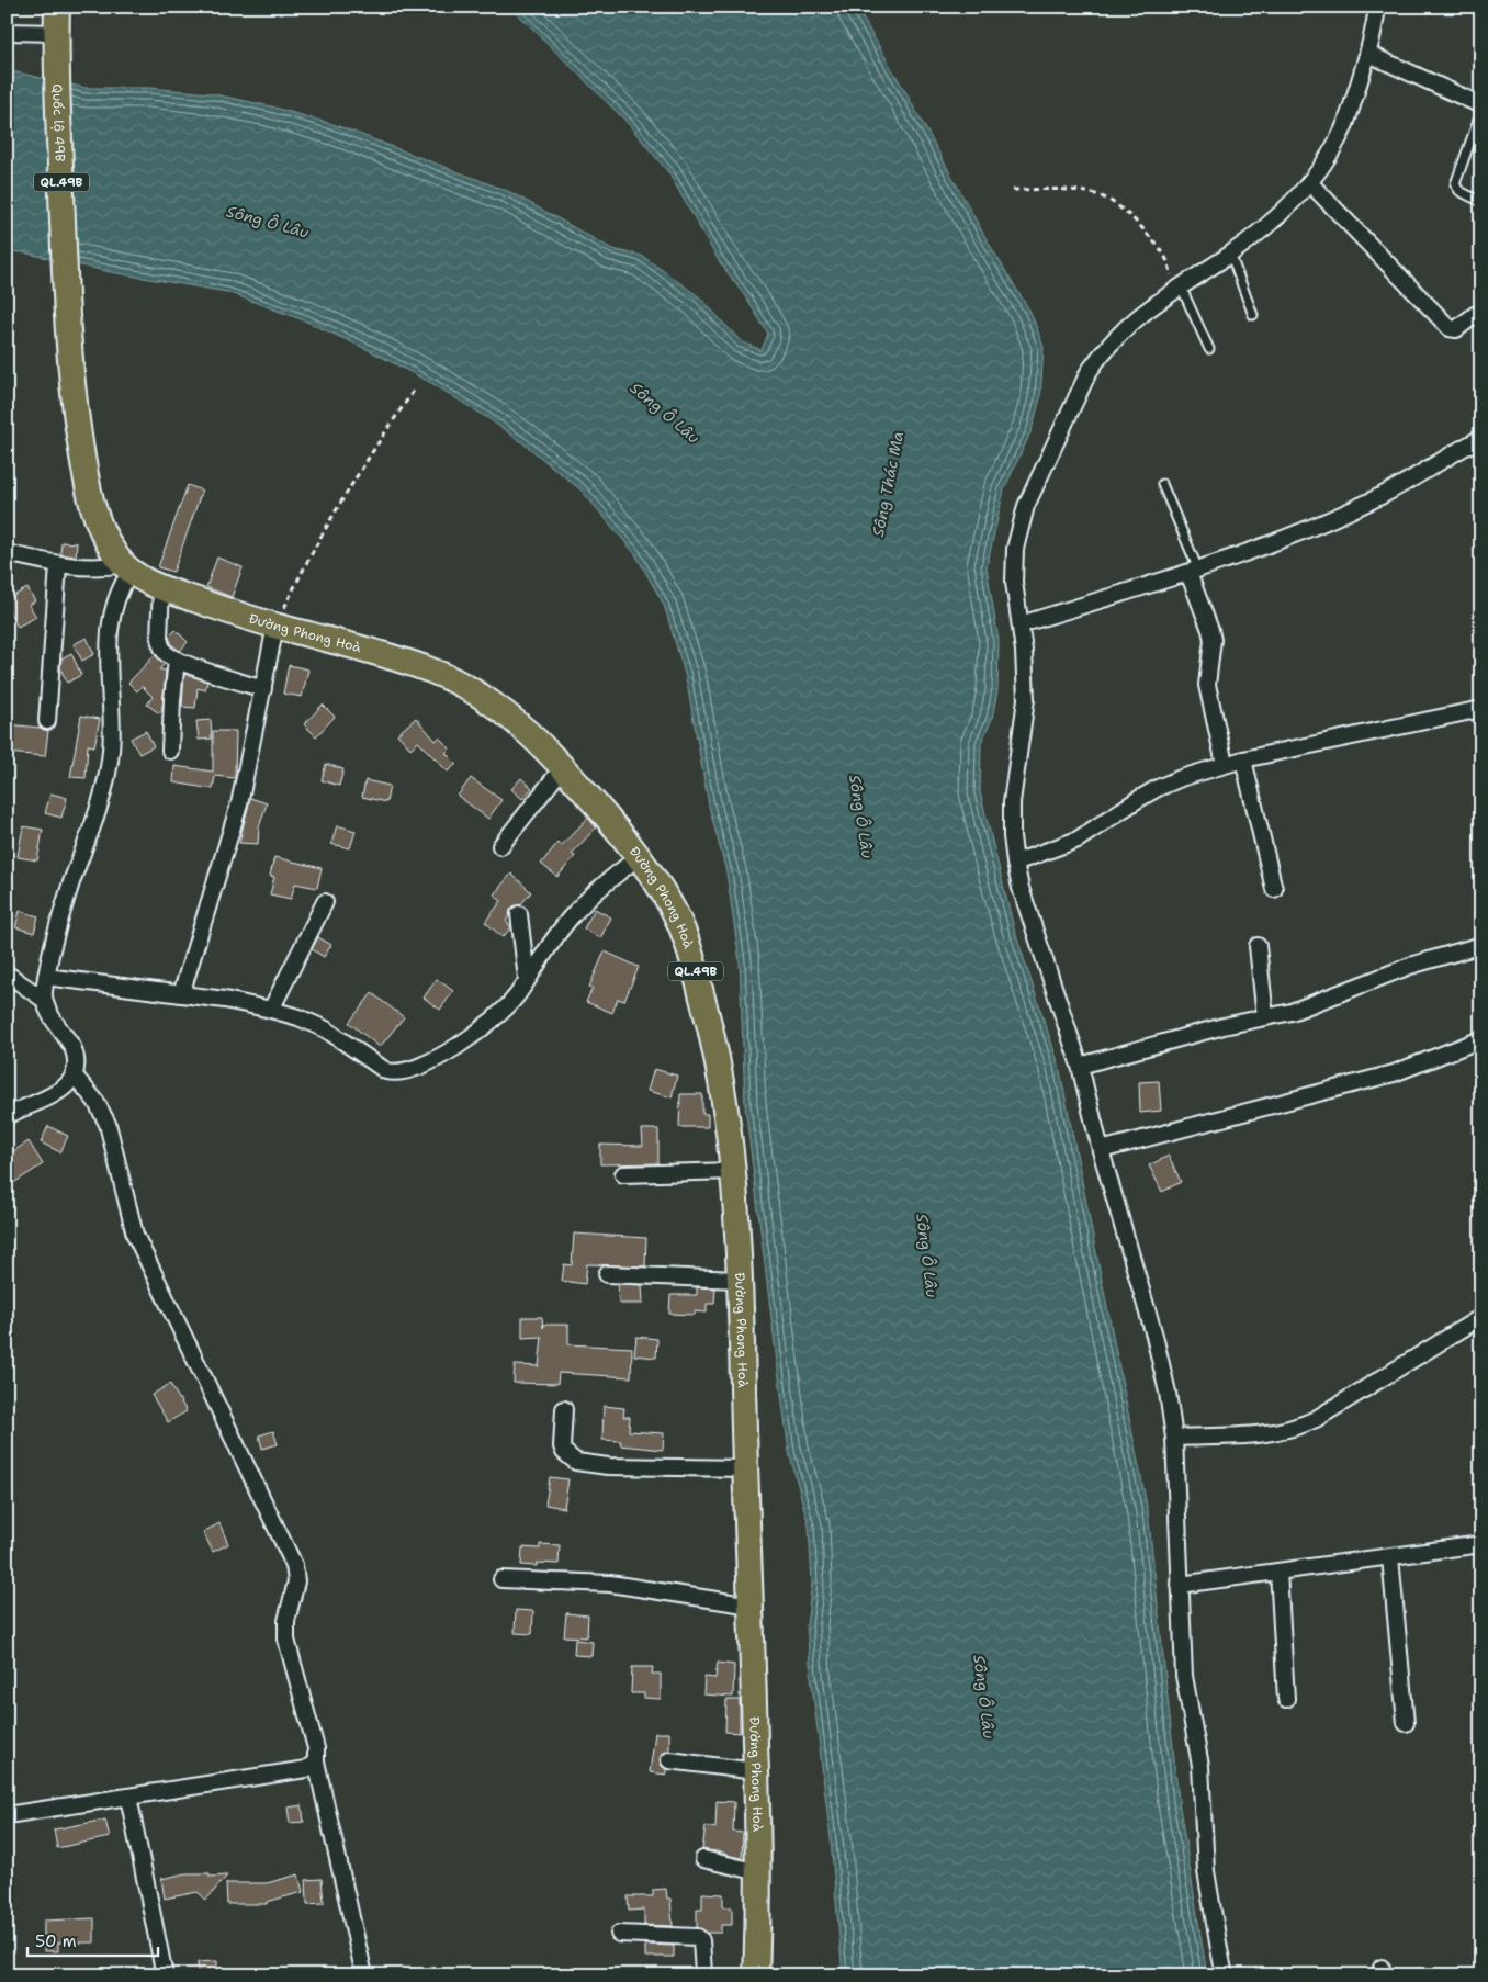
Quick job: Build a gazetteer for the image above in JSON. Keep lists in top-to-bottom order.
{
  "streets": {
    "main road": ["Quốc lộ 49B", "QL.49B", "Đường Phong Hoà"]
  },
  "crossings": [
    ["Quốc lộ 49B", "Đường Phong Hoà"]
  ],
  "water": ["Sông Ô Lâu", "Sông Thác Ma"],
  "scale_bar": "50 m"
}
